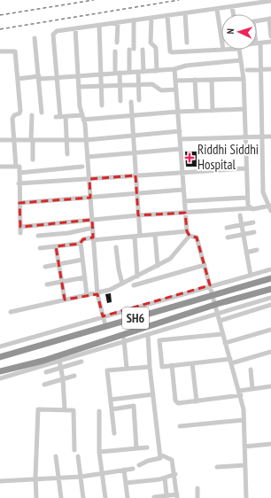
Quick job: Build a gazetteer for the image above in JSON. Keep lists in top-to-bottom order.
{
  "streets": {
    "highway": ["SH6"]
  },
  "places": {
    "health": ["Riddhi Siddhi Hospital"]
  },
  "north": "left"
}
